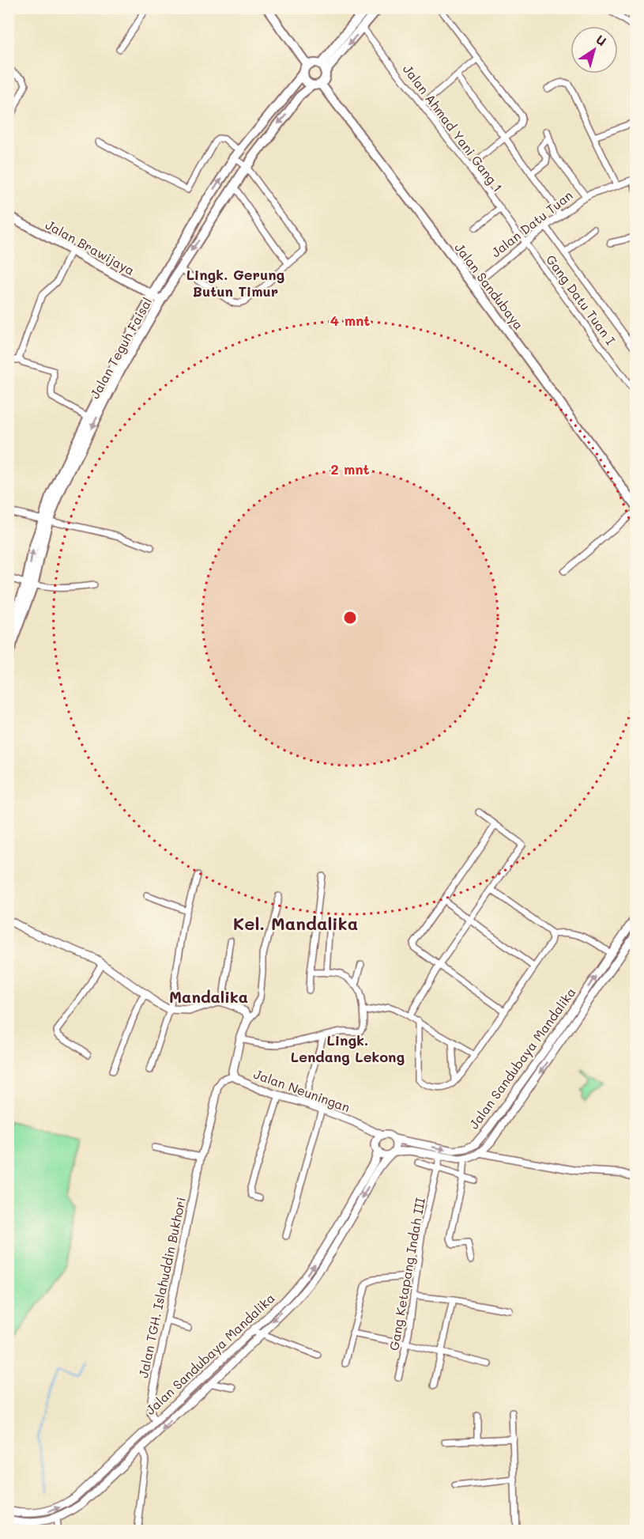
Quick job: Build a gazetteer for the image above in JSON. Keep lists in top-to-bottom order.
{
  "streets": {
    "main road": [
      "Jalan Brawijaya",
      "Jalan Sandubaya",
      "Jalan Teguh Faisal",
      "Jalan Sandubaya Mandalika",
      "Jalan Neuningan"
    ],
    "street": [
      "Jalan Ahmad Yani Gang 1",
      "Jalan Datu Tuan",
      "Gang Datu Tuan I",
      "Gang Ketapang Indah III",
      "Jalan TGH. Islahuddin Bukhori"
    ]
  },
  "crossings": [
    ["Jalan Ahmad Yani Gang 1", "Jalan Datu Tuan"],
    ["Jalan Ahmad Yani Gang 1", "Gang Datu Tuan I"],
    ["Jalan Datu Tuan", "Jalan Sandubaya"],
    ["Jalan Datu Tuan", "Gang Datu Tuan I"],
    ["Jalan Brawijaya", "Jalan Teguh Faisal"],
    ["Jalan Sandubaya", "Jalan Teguh Faisal"],
    ["Jalan Sandubaya Mandalika", "Jalan Neuningan"],
    ["Jalan Sandubaya Mandalika", "Jalan TGH. Islahuddin Bukhori"],
    ["Jalan Neuningan", "Jalan TGH. Islahuddin Bukhori"]
  ],
  "districts": [
    "Lingk. Gerung Butun Timur",
    "Kel. Mandalika",
    "Mandalika",
    "Lingk. Lendang Lekong"
  ],
  "north": "top right",
  "rings": ["4 mnt", "2 mnt"]
}
